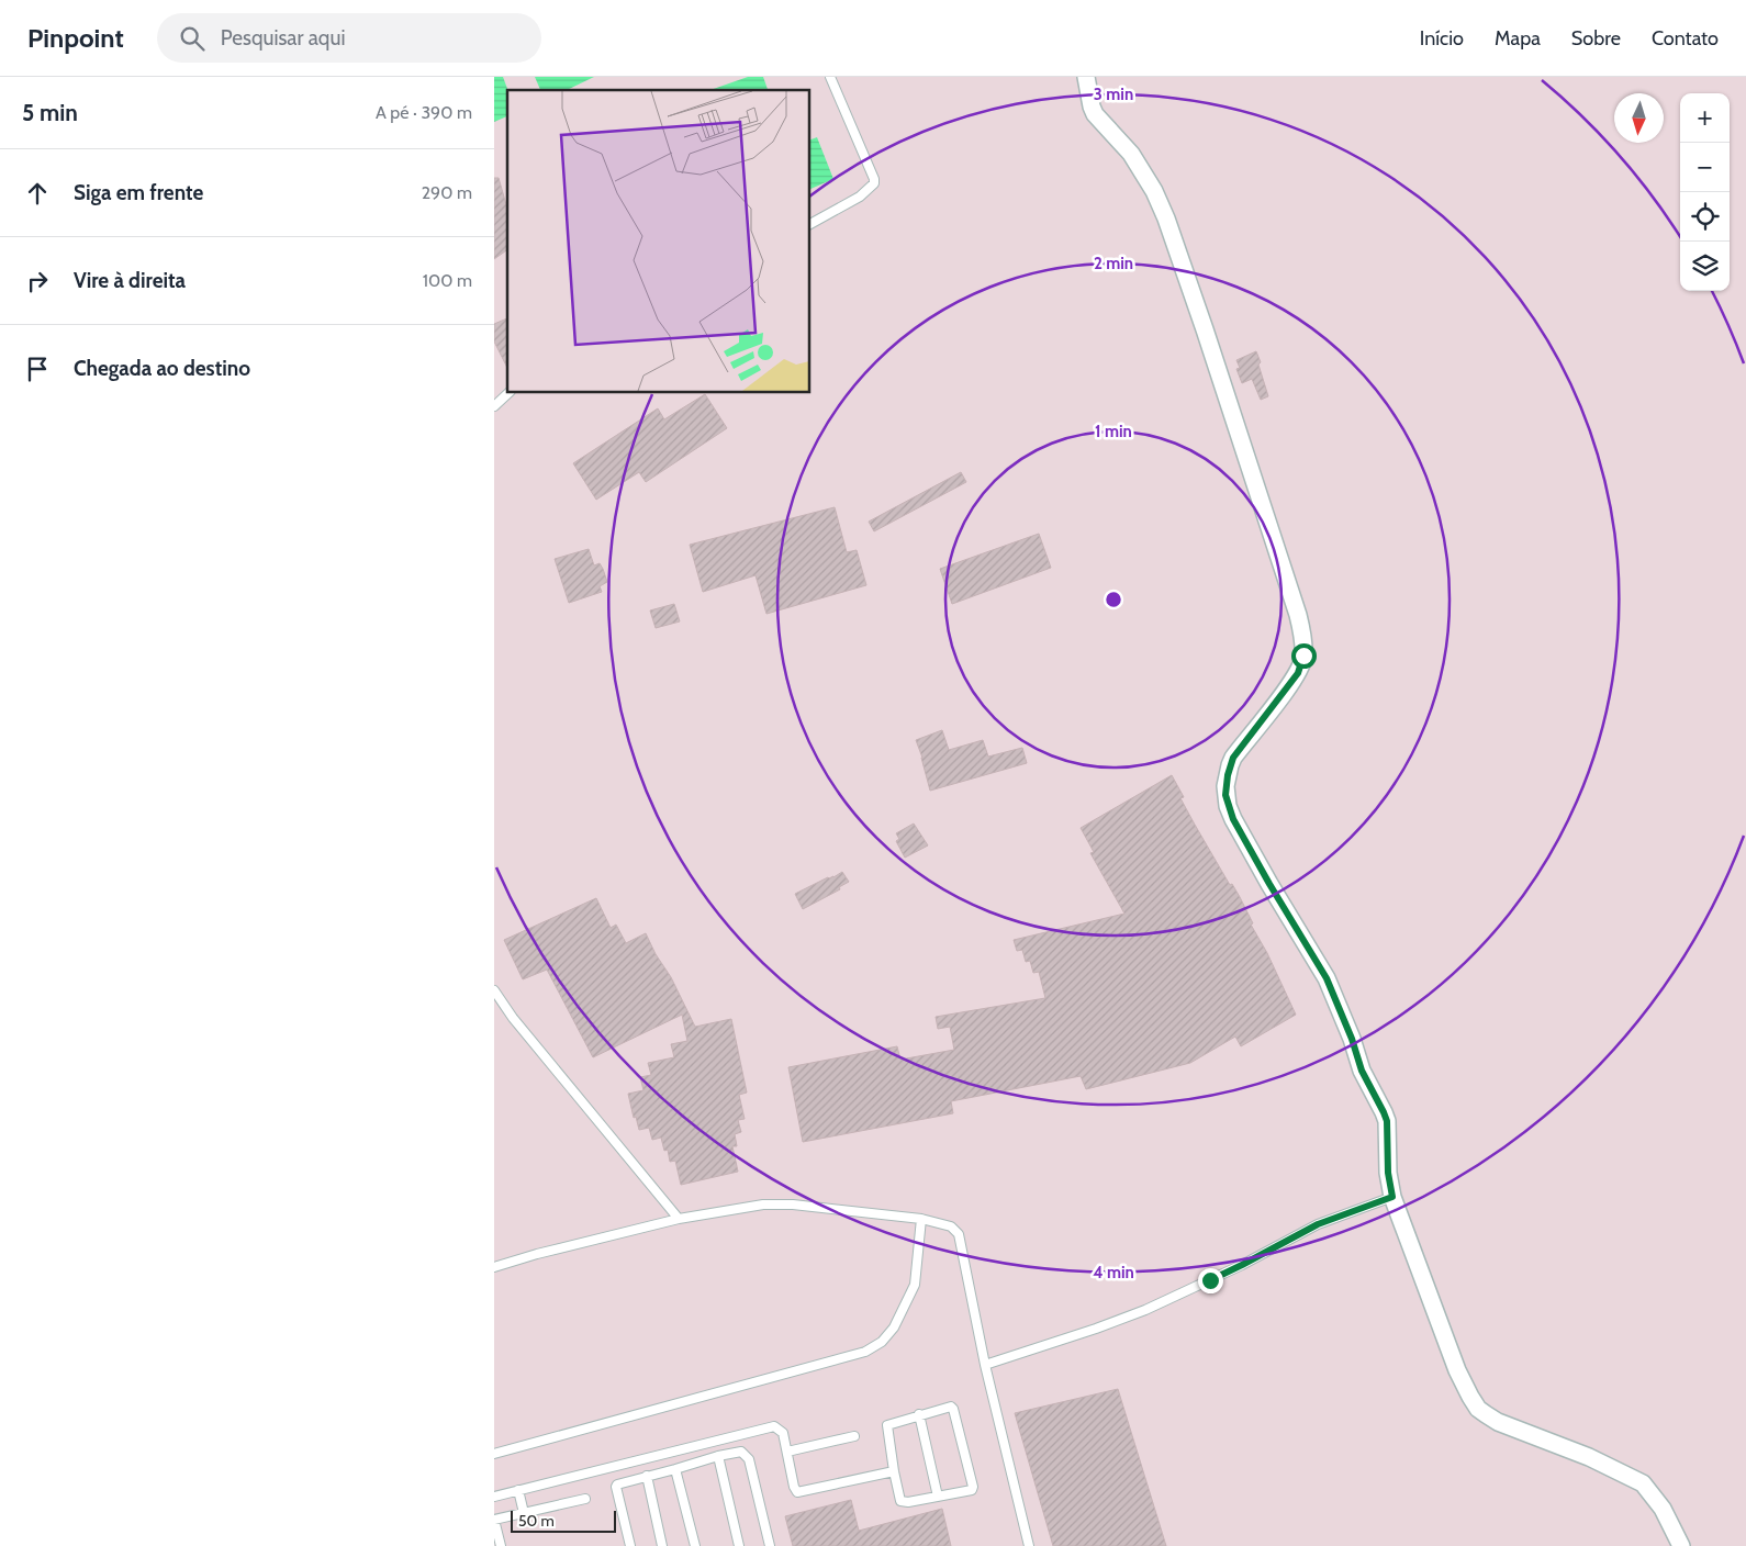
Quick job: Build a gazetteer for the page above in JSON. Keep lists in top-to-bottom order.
{
  "scale_bar": "50 m",
  "north": "bottom",
  "page": {
    "header": "Pinpoint",
    "search": "Pesquisar aqui",
    "nav": [
      "Início",
      "Mapa",
      "Sobre",
      "Contato"
    ],
    "heading": ["5 min", "A pé · 390 m"],
    "map_buttons": ["+", "−"],
    "list": [
      ["Siga em frente", "290 m"],
      ["Vire à direita", "100 m"],
      "Chegada ao destino"
    ],
    "scale": "50 m"
  },
  "rings": [
    "3 min",
    "2 min",
    "1 min",
    "4 min"
  ]
}
